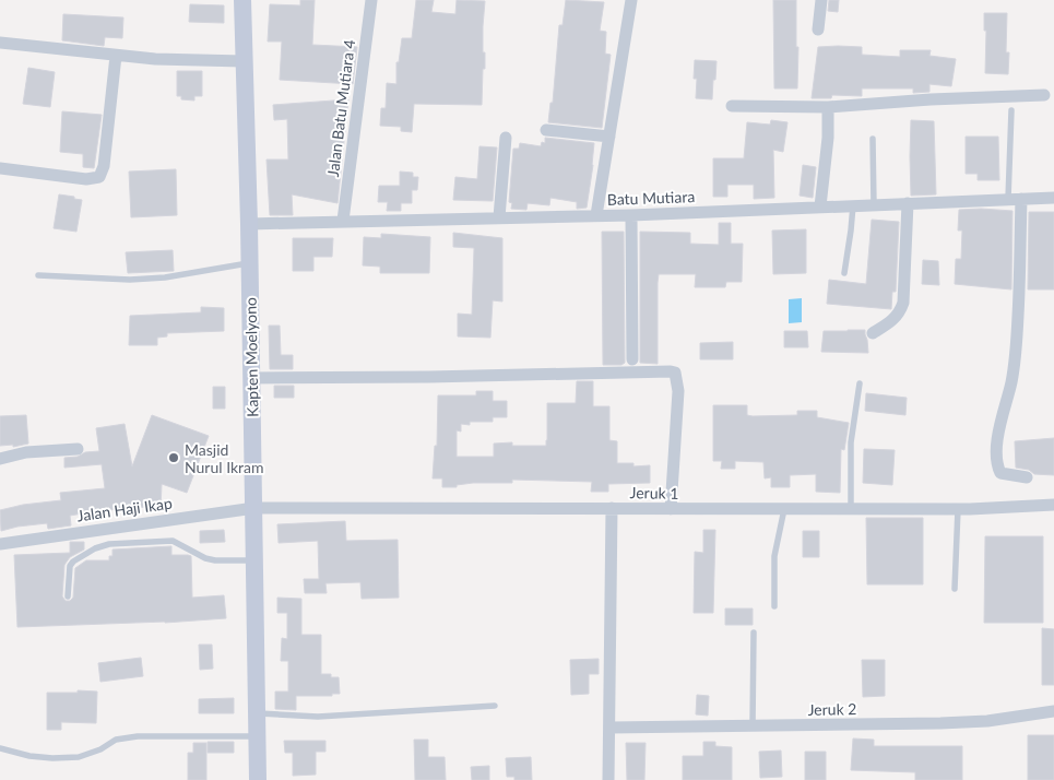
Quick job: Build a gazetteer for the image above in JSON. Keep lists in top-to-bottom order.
{
  "streets": {
    "street": [
      "Jalan Batu Mutiara 4",
      "Batu Mutiara",
      "Kapten Moelyono",
      "Jeruk 1",
      "Jalan Haji Ikap",
      "Jeruk 2"
    ]
  },
  "crossings": [
    ["Jalan Batu Mutiara 4", "Batu Mutiara"],
    ["Batu Mutiara", "Kapten Moelyono"],
    ["Kapten Moelyono", "Jeruk 1"],
    ["Kapten Moelyono", "Jalan Haji Ikap"],
    ["Jeruk 1", "Jalan Haji Ikap"]
  ],
  "places": ["Masjid Nurul Ikram"]
}
